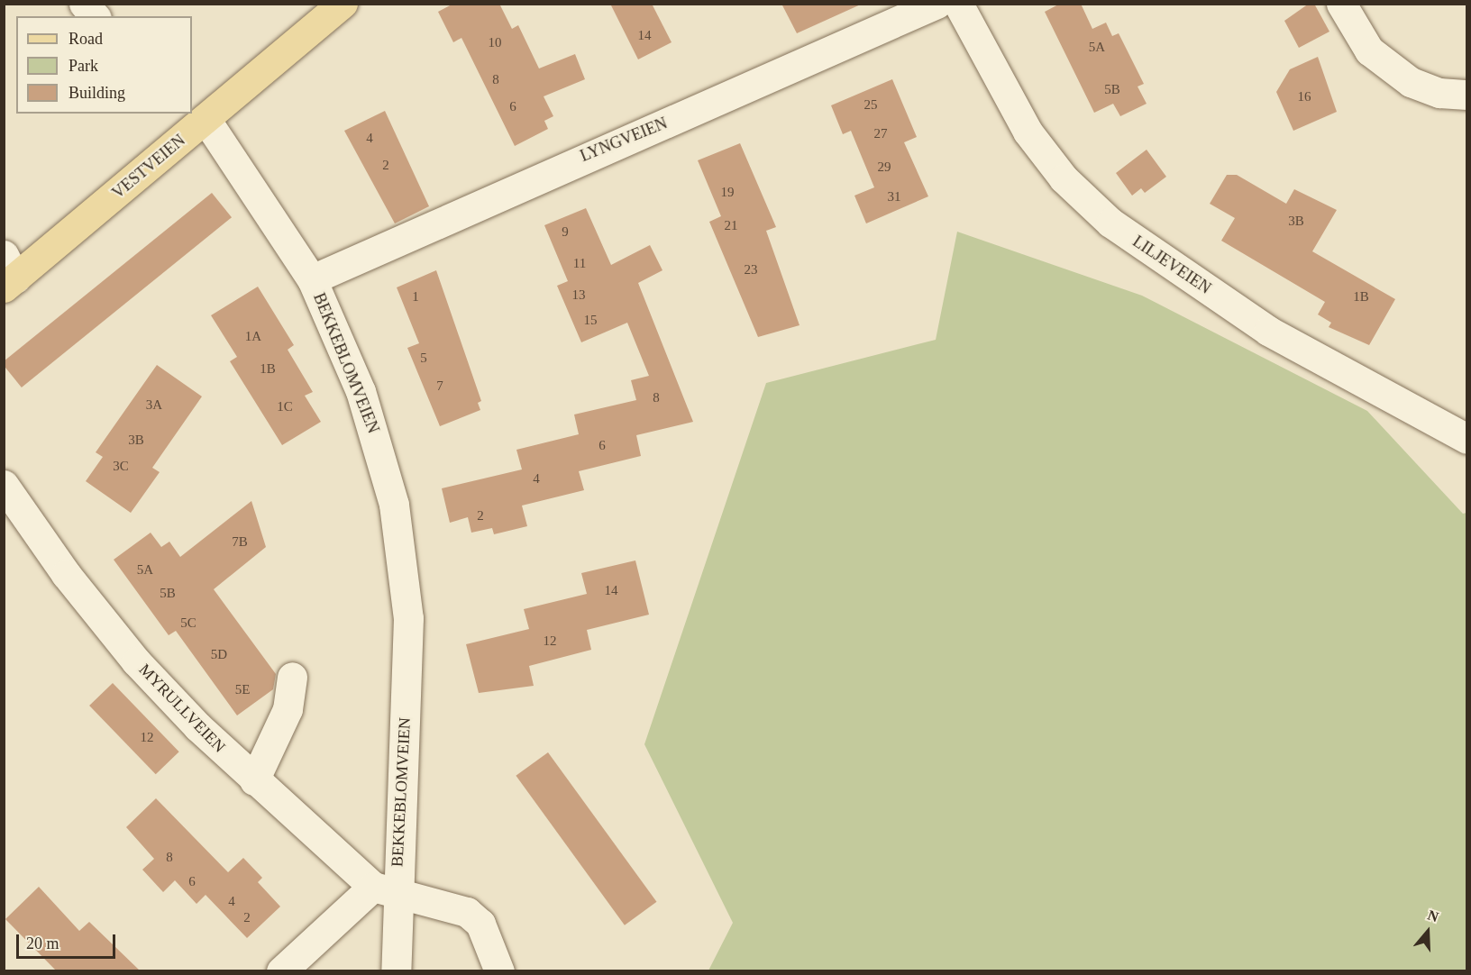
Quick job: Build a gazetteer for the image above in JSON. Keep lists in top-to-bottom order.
{
  "streets": {
    "main road": ["VESTVEIEN"],
    "street": [
      "LYNGVEIEN",
      "LILJEVEIEN",
      "BEKKEBLOMVEIEN",
      "MYRULLVEIEN"
    ]
  },
  "crossings": [
    ["LYNGVEIEN", "BEKKEBLOMVEIEN"],
    ["VESTVEIEN", "BEKKEBLOMVEIEN"],
    ["BEKKEBLOMVEIEN", "MYRULLVEIEN"]
  ],
  "house_numbers": [
    "14",
    "10",
    "5A",
    "8",
    "5B",
    "16",
    "25",
    "6",
    "27",
    "4",
    "2",
    "29",
    "19",
    "31",
    "3B",
    "21",
    "9",
    "11",
    "23",
    "13",
    "1",
    "1B",
    "15",
    "1A",
    "5",
    "1B",
    "7",
    "8",
    "3A",
    "1C",
    "3B",
    "6",
    "3C",
    "4",
    "2",
    "7B",
    "5A",
    "14",
    "5B",
    "5C",
    "12",
    "5D",
    "5E",
    "12",
    "8",
    "6",
    "4",
    "2"
  ],
  "legend": ["Road", "Park", "Building"],
  "scale_bar": "20 m",
  "north": "top"
}
